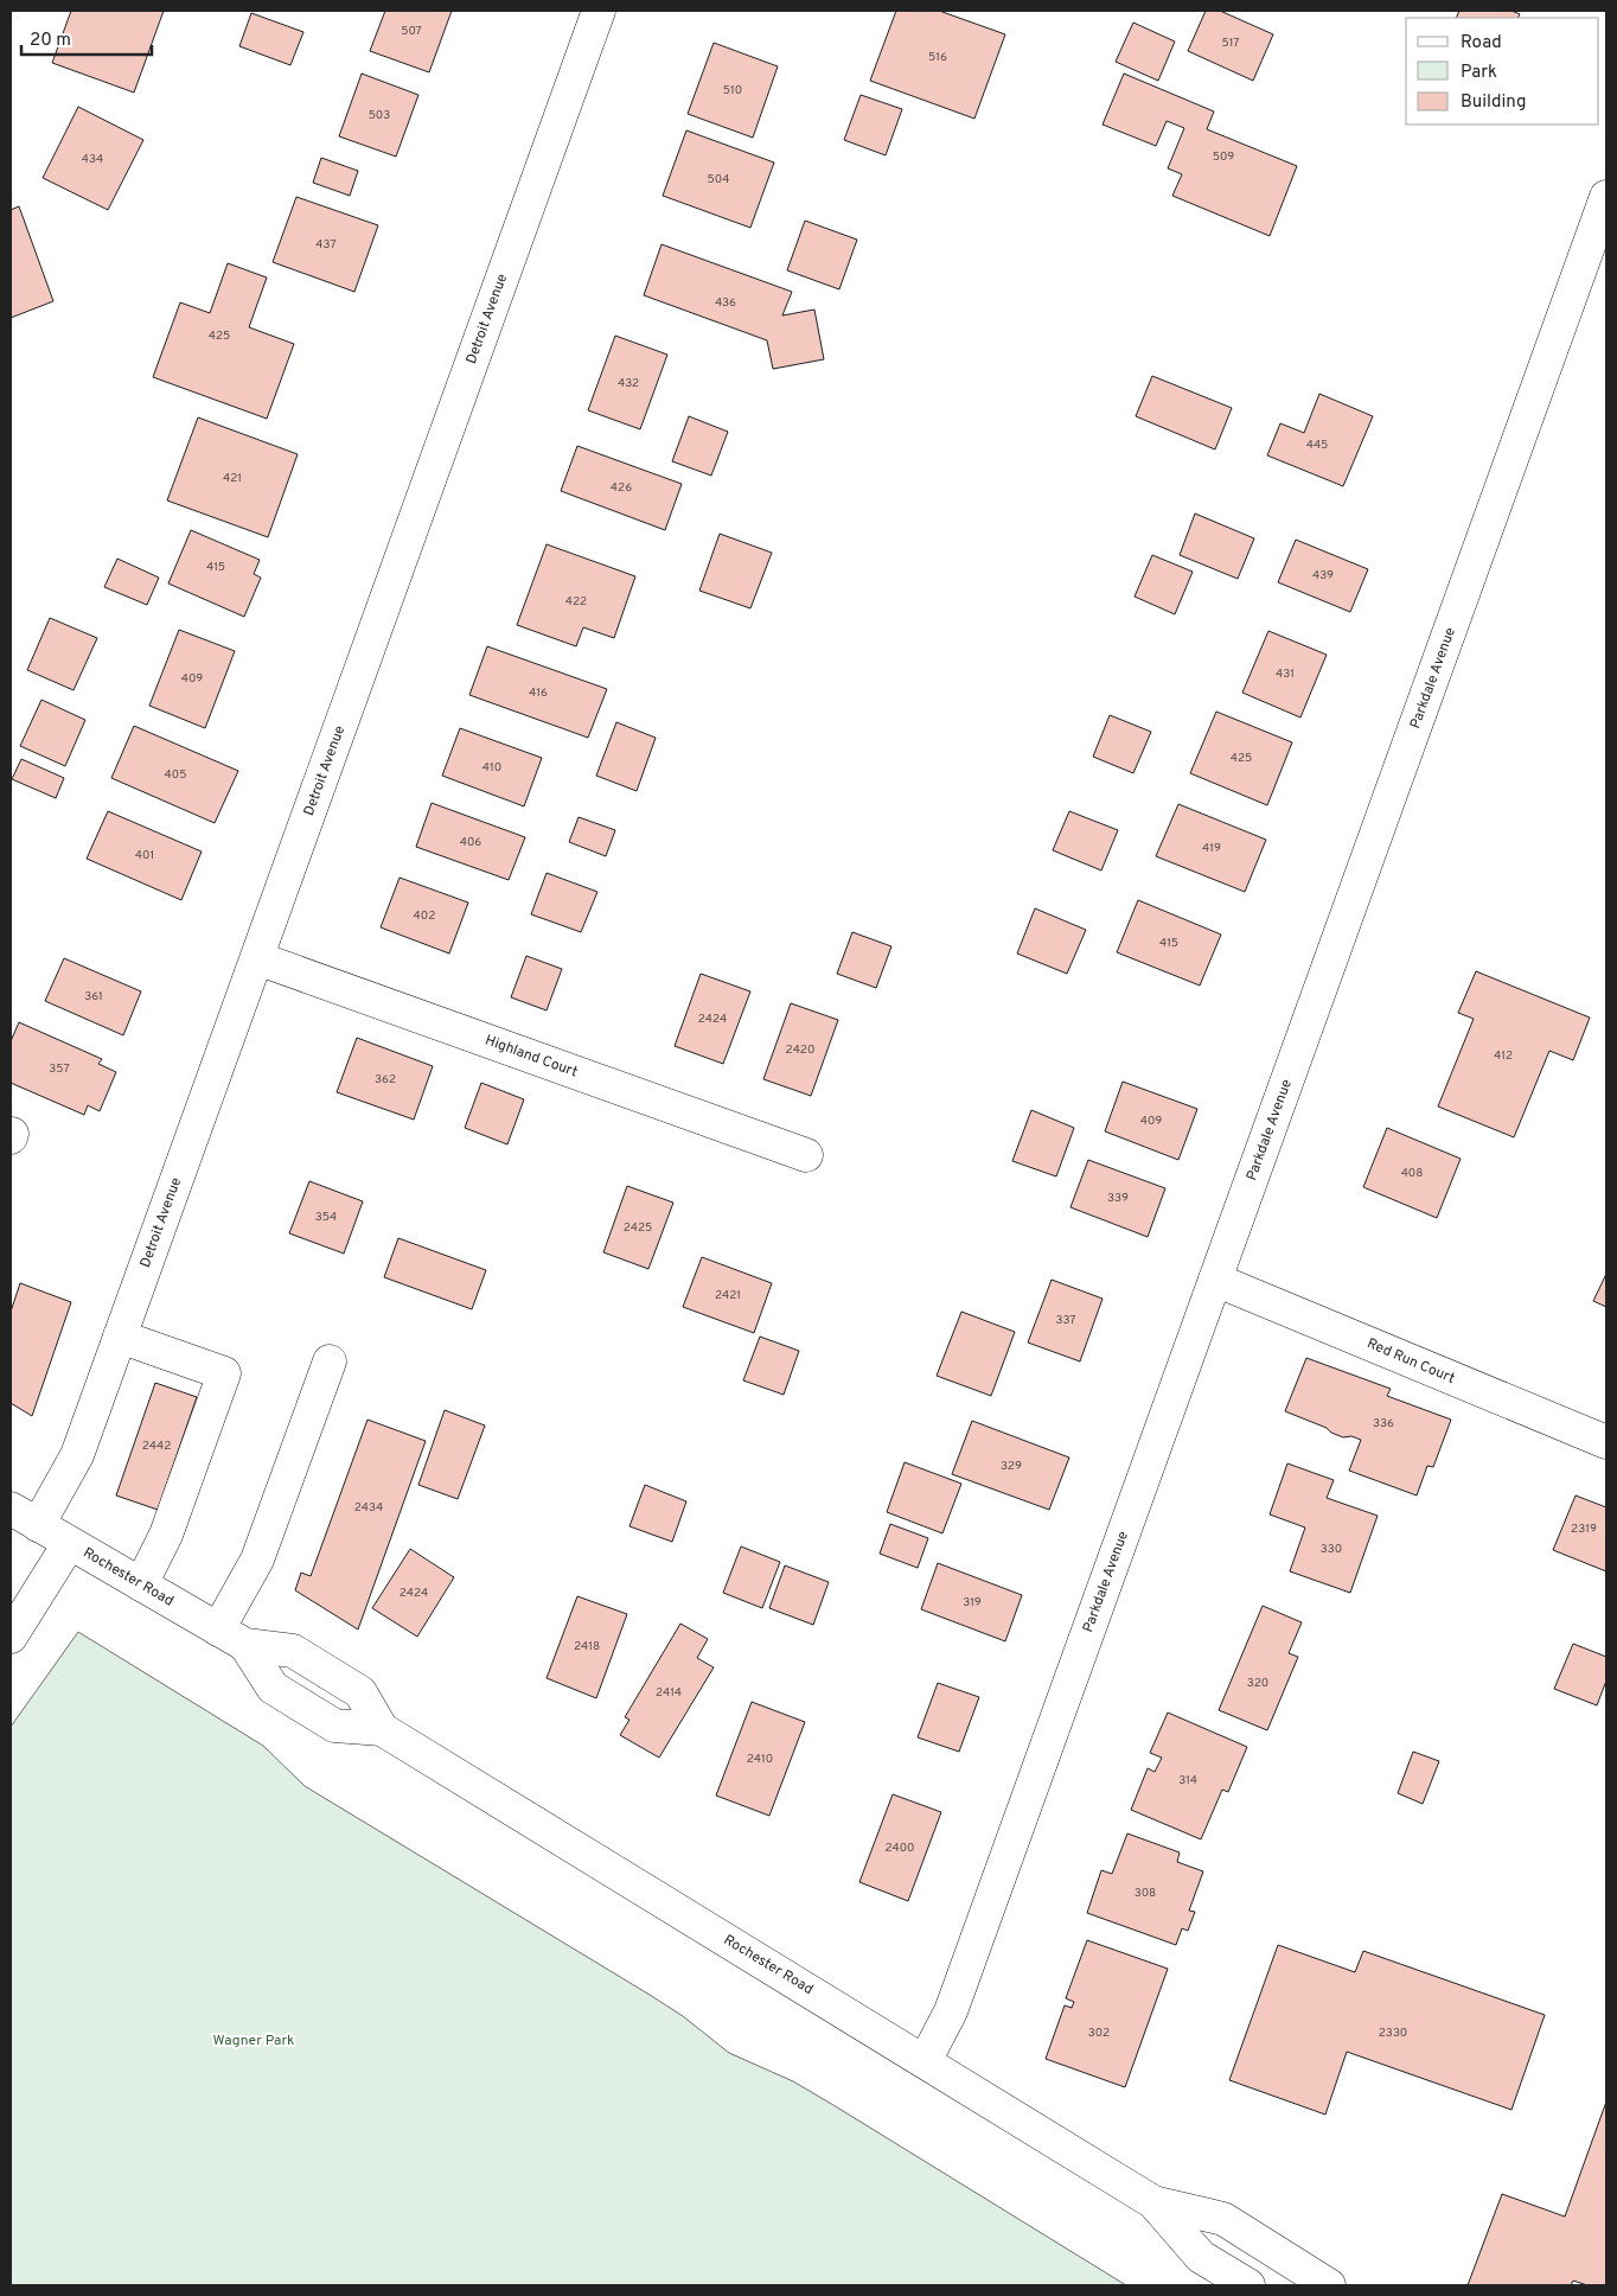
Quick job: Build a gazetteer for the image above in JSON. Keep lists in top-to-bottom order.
{
  "streets": {
    "street": [
      "Detroit Avenue",
      "Parkdale Avenue",
      "Highland Court",
      "Red Run Court",
      "Rochester Road"
    ]
  },
  "crossings": [
    ["Detroit Avenue", "Highland Court"],
    ["Detroit Avenue", "Rochester Road"],
    ["Parkdale Avenue", "Red Run Court"],
    ["Parkdale Avenue", "Rochester Road"]
  ],
  "parks": ["Wagner Park"],
  "house_numbers": [
    "507",
    "517",
    "516",
    "510",
    "503",
    "509",
    "434",
    "504",
    "437",
    "436",
    "425",
    "432",
    "445",
    "421",
    "426",
    "415",
    "439",
    "422",
    "431",
    "409",
    "416",
    "425",
    "410",
    "405",
    "406",
    "419",
    "401",
    "402",
    "415",
    "361",
    "2424",
    "2420",
    "412",
    "357",
    "362",
    "409",
    "408",
    "339",
    "354",
    "2425",
    "2421",
    "337",
    "336",
    "2442",
    "329",
    "2434",
    "2319",
    "330",
    "2424",
    "319",
    "2418",
    "320",
    "2414",
    "2410",
    "314",
    "2400",
    "308",
    "302",
    "2330"
  ],
  "legend": ["Road", "Park", "Building"],
  "scale_bar": "20 m"
}
